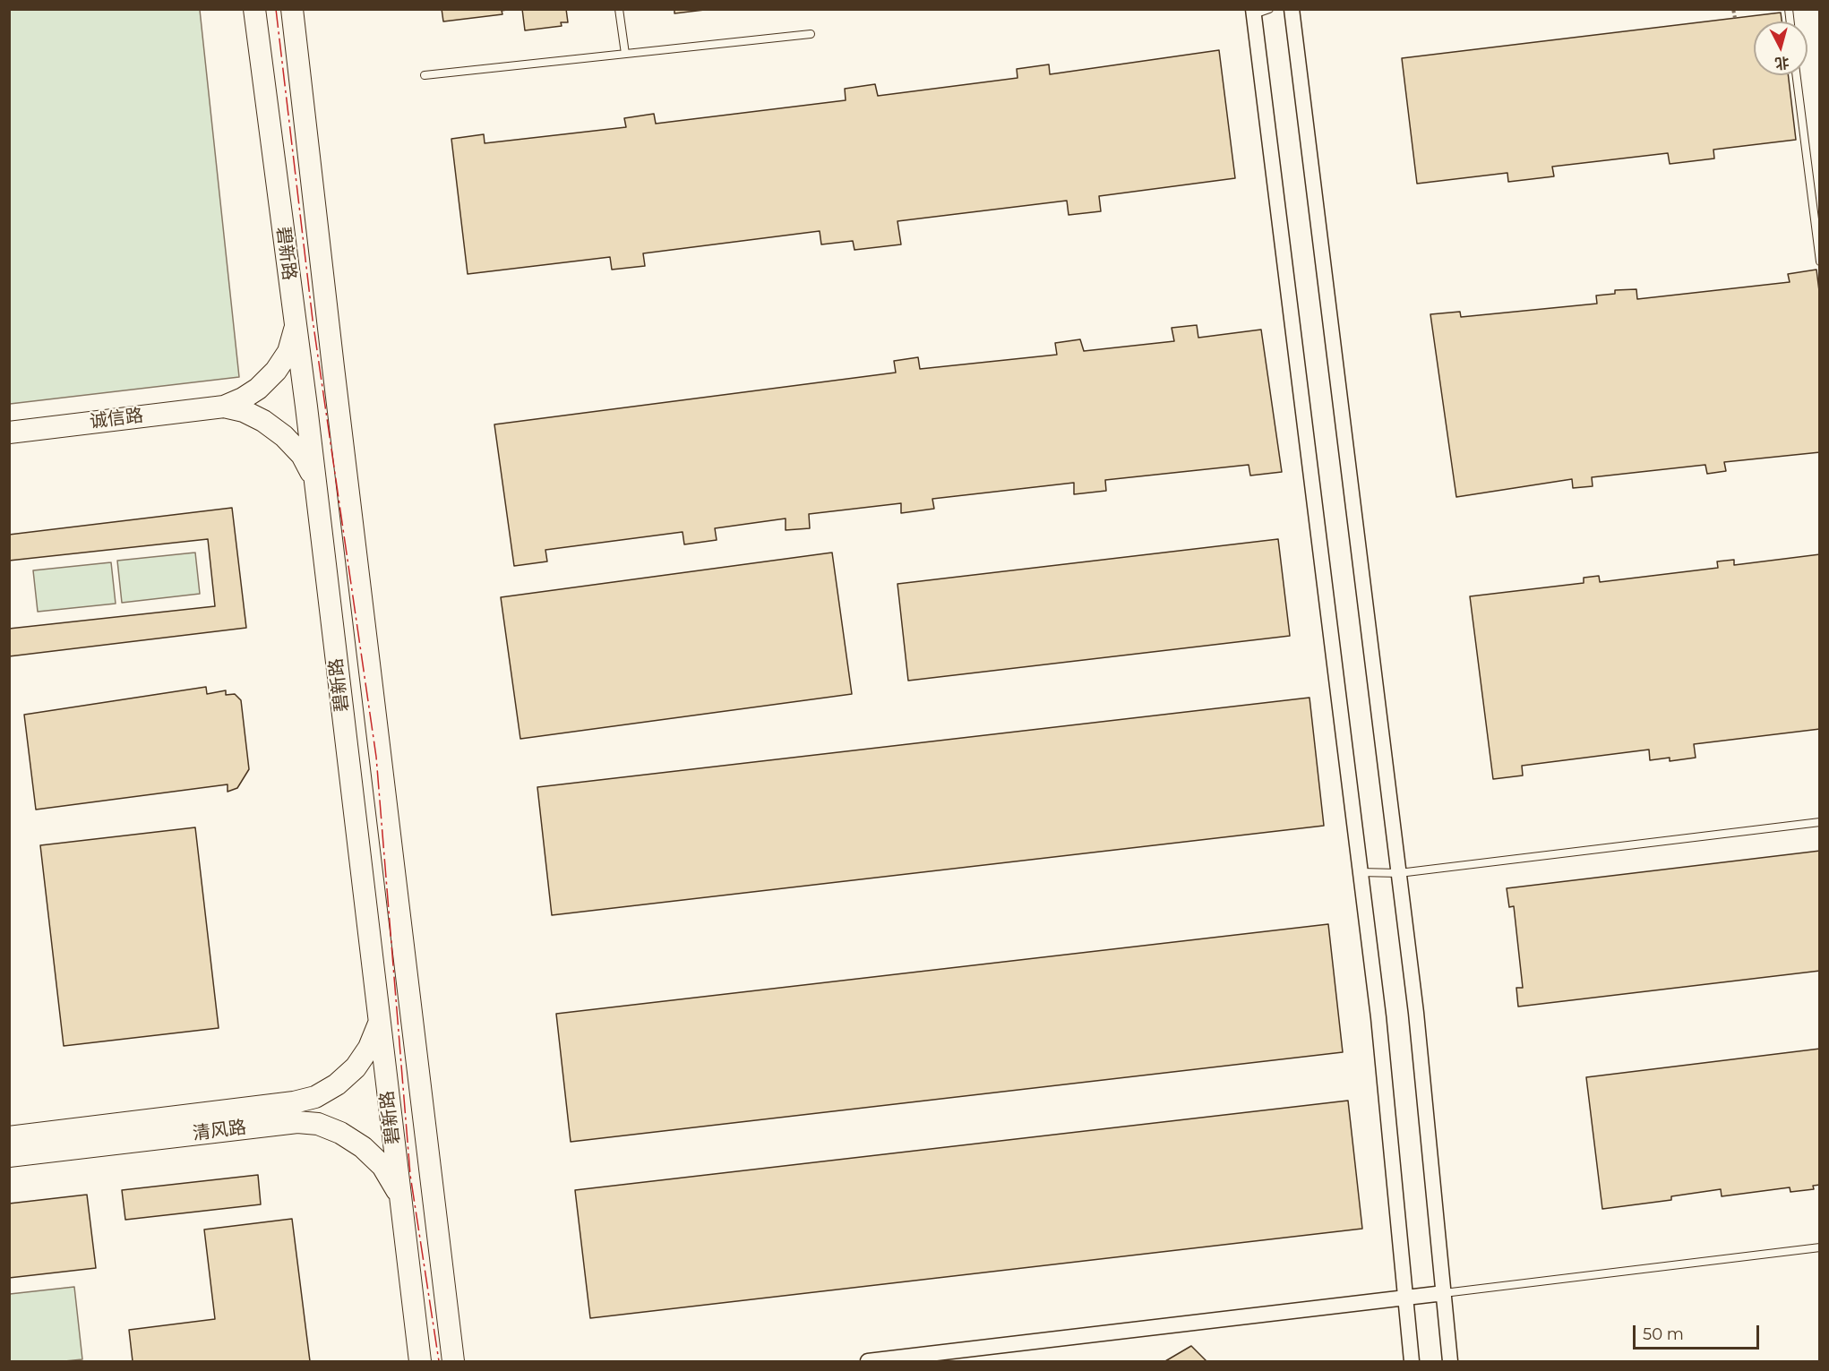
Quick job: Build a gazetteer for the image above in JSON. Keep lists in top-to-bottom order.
{
  "streets": {
    "main road": ["碧新路", "诚信路", "清风路"]
  },
  "crossings": [
    ["碧新路", "诚信路"],
    ["碧新路", "清风路"]
  ],
  "scale_bar": "50 m",
  "north": "bottom"
}
